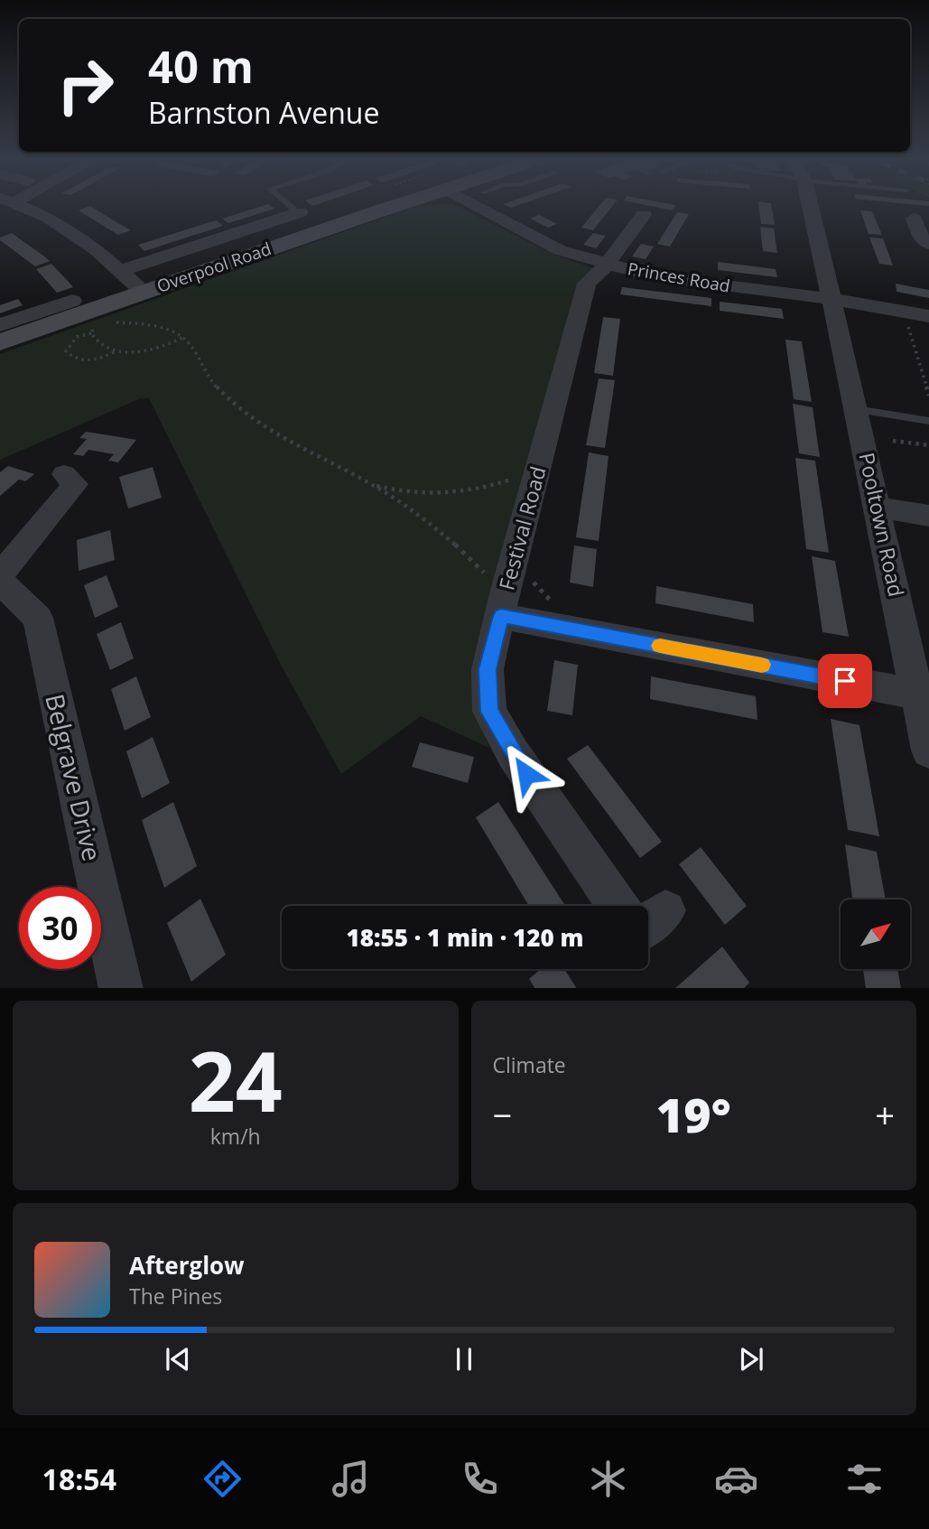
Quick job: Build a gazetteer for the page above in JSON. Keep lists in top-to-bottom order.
{
  "streets": {
    "main road": ["Overpool Road"],
    "street": [
      "Princes Road",
      "Pooltown Road",
      "Festival Road",
      "Belgrave Drive"
    ]
  },
  "crossings": [
    ["Princes Road", "Pooltown Road"],
    ["Princes Road", "Festival Road"]
  ],
  "north": "top right",
  "page": {
    "turn": ["40 m", "Barnston Avenue"],
    "limit": "30",
    "trip": "18:55 · 1 min · 120 m",
    "tile": [
      ["24", "km/h"],
      "Climate"
    ],
    "heat": ["−", "19°", "+"],
    "song": ["Afterglow", "The Pines"],
    "tabs": "18:54"
  }
}
